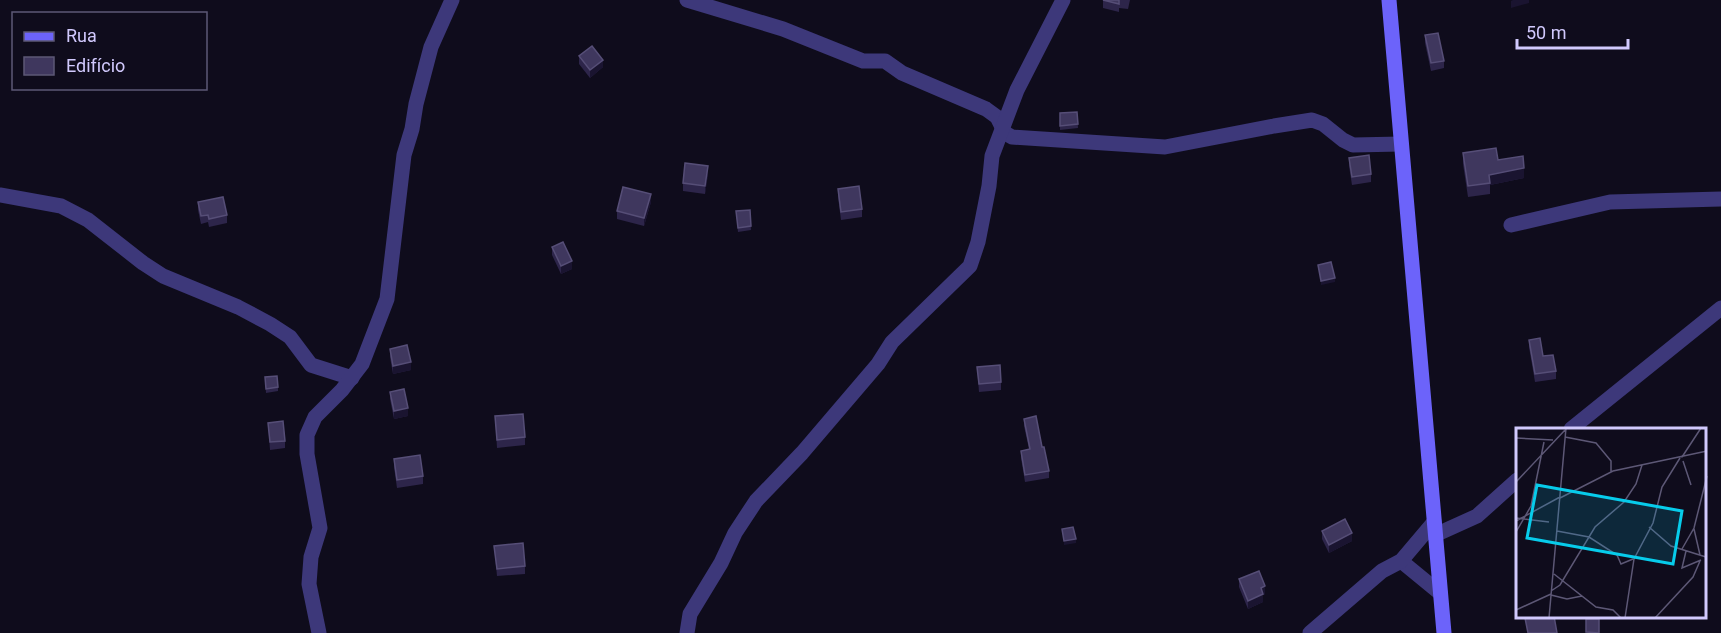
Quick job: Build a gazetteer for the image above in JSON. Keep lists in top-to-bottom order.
{
  "legend": ["Rua", "Edifício"],
  "scale_bar": "50 m"
}
